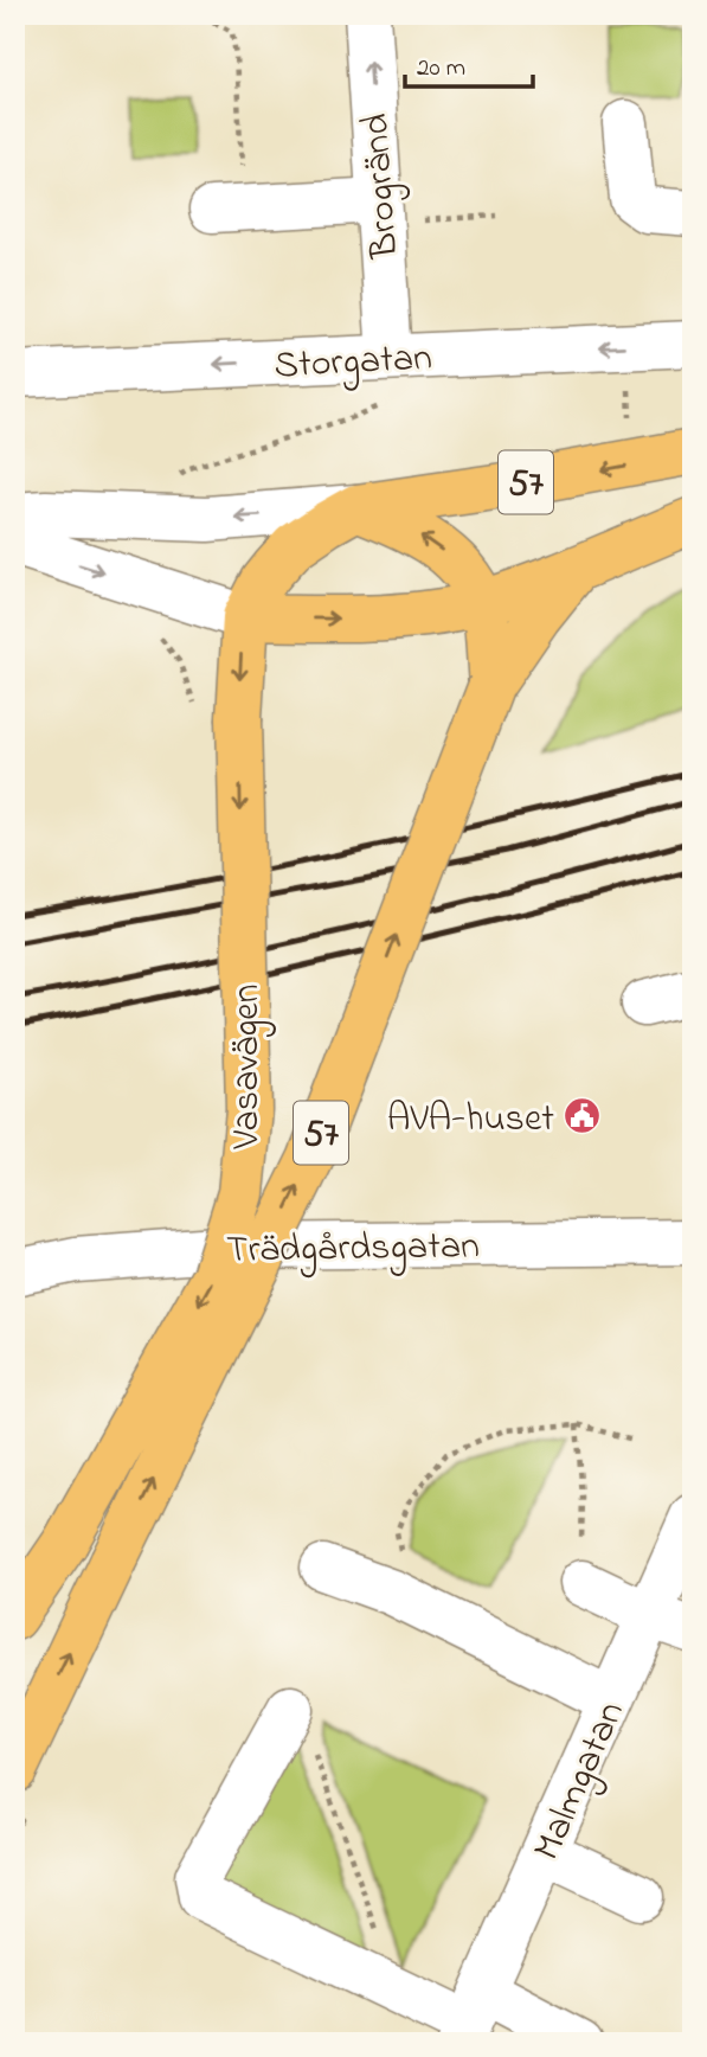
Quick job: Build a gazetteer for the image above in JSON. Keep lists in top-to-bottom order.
{
  "streets": {
    "main road": ["57", "Vasavägen"],
    "street": [
      "Brogränd",
      "Storgatan",
      "Trädgårdsgatan",
      "Malmgatan"
    ]
  },
  "crossings": [
    ["Brogränd", "Storgatan"],
    ["57", "Vasavägen"]
  ],
  "one_way": ["Brogränd"],
  "places": {
    "public building": ["AVA-huset"]
  },
  "scale_bar": "20 m"
}
